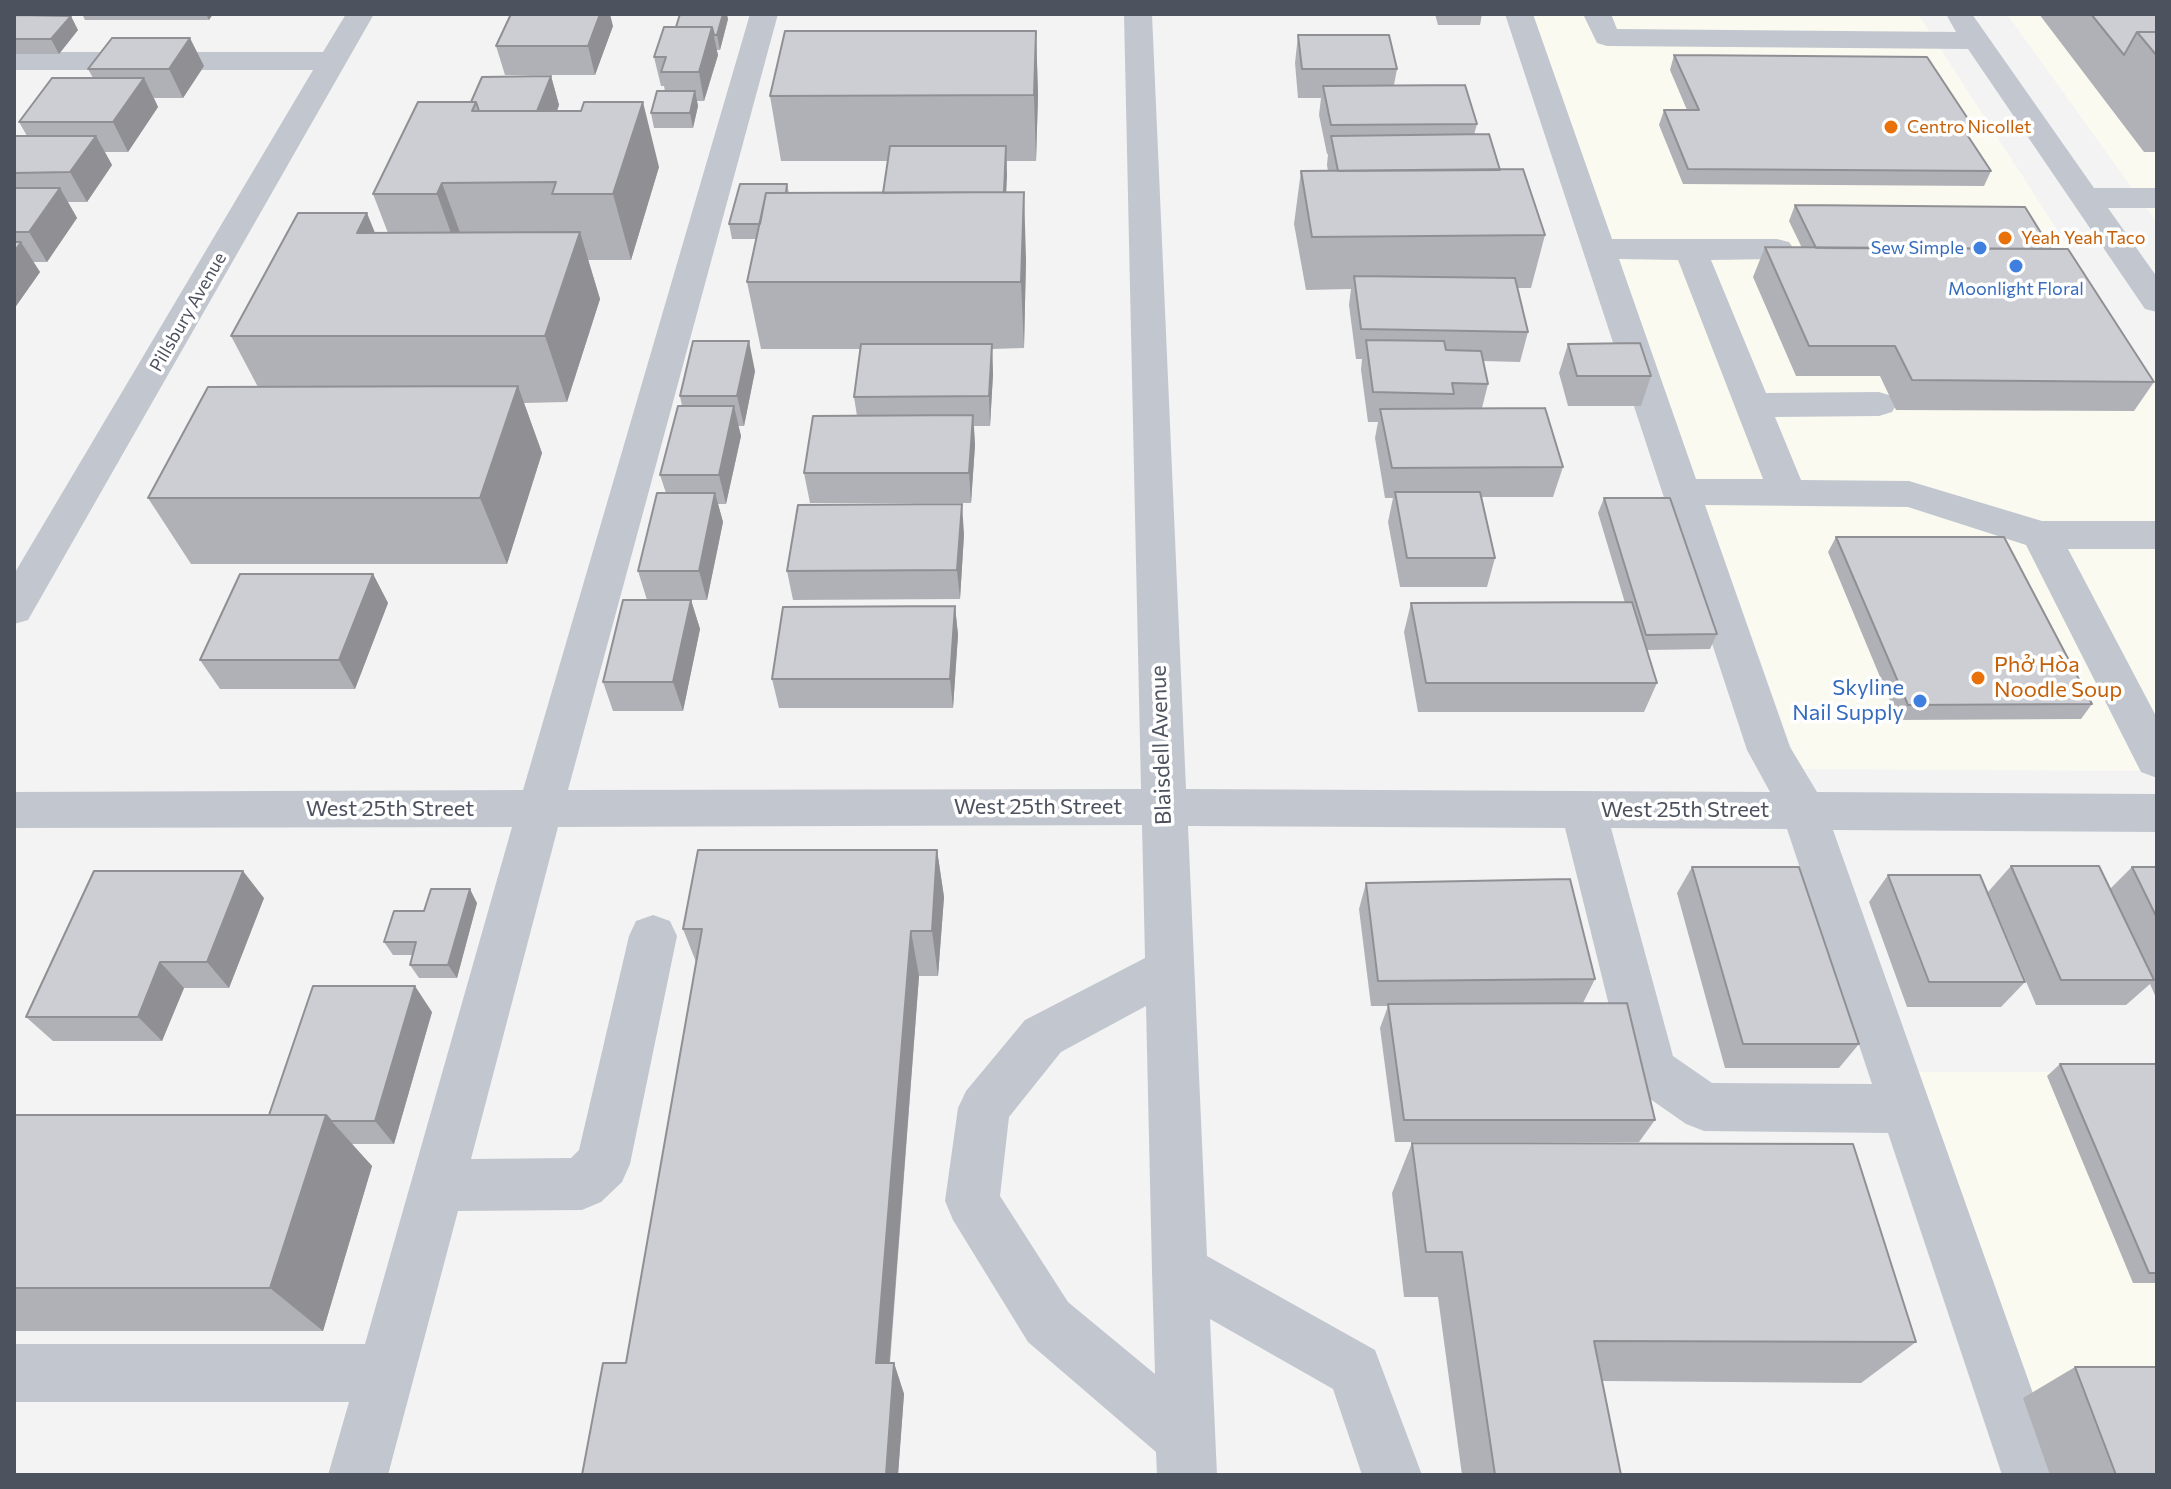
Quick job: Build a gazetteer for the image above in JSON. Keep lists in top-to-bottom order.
{
  "streets": {
    "street": ["Pillsbury Avenue", "Blaisdell Avenue", "West 25th Street"]
  },
  "crossings": [
    ["Blaisdell Avenue", "West 25th Street"]
  ],
  "places": [
    "Centro Nicollet",
    "Yeah Yeah Taco",
    "Sew Simple",
    "Moonlight Floral",
    "Phở Hòa Noodle Soup",
    "Skyline Nail Supply"
  ]
}
